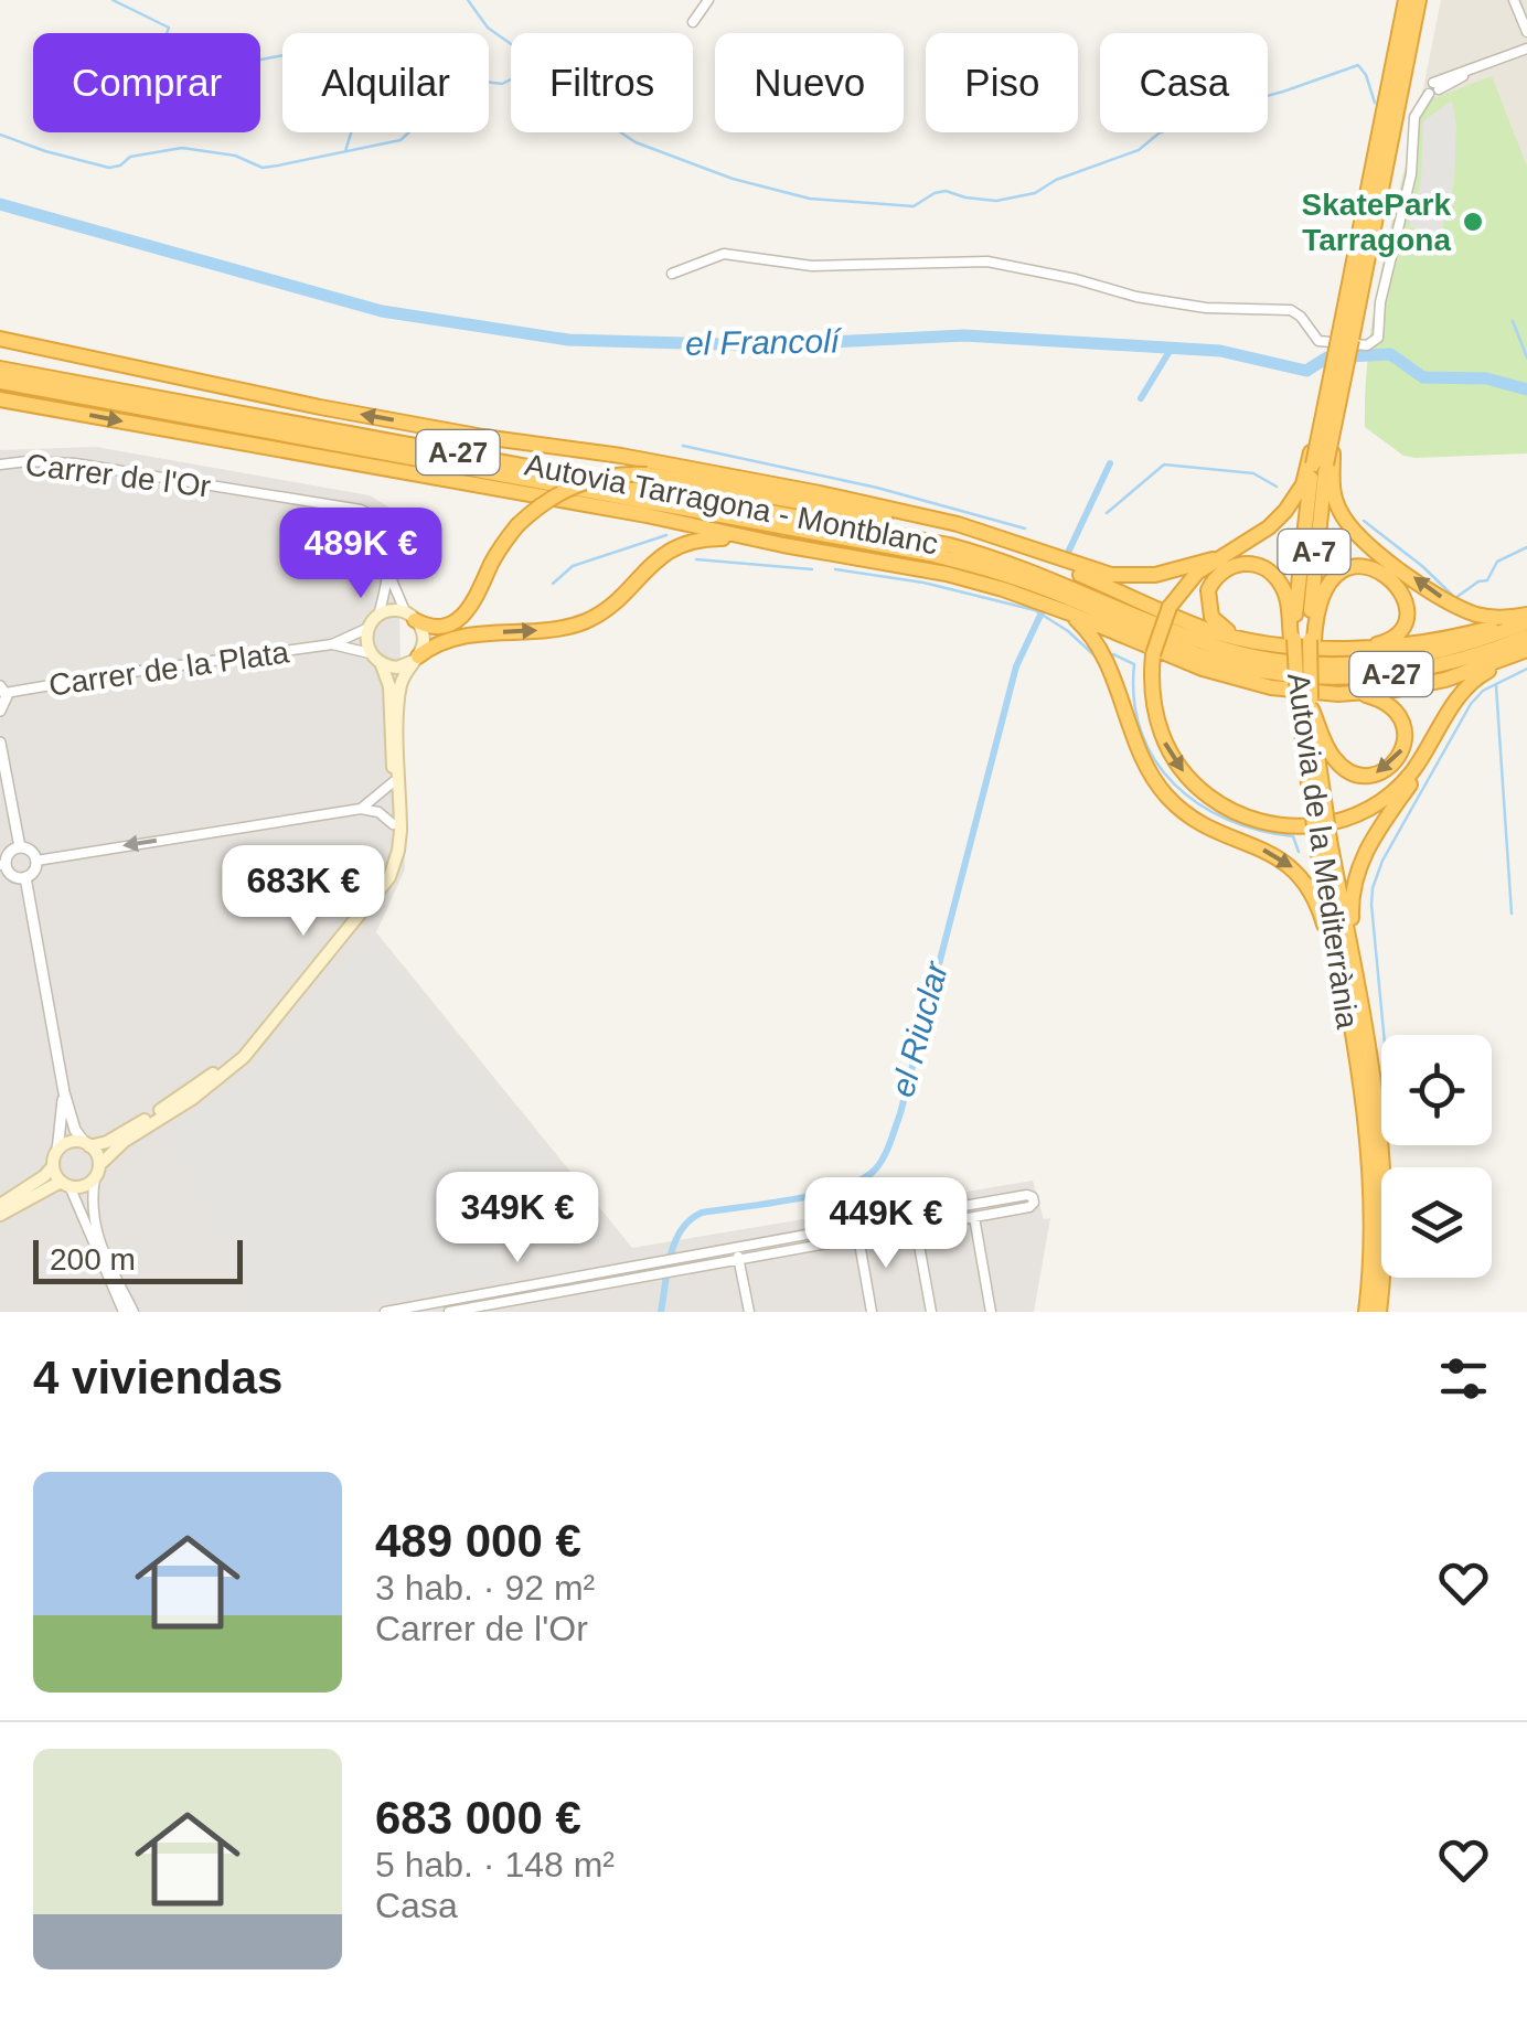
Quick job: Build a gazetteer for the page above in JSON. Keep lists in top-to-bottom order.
{
  "streets": {
    "highway": [
      "A-27",
      "Autovia Tarragona - Montblanc",
      "A-7",
      "Autovia de la Mediterrània"
    ],
    "street": ["Carrer de l'Or", "Carrer de la Plata"]
  },
  "crossings": [
    ["A-27", "Autovia Tarragona - Montblanc"],
    ["A-27", "Autovia de la Mediterrània"],
    ["Carrer de l'Or", "Carrer de la Plata"],
    ["Autovia Tarragona - Montblanc", "Autovia de la Mediterrània"]
  ],
  "water": ["el Francolí", "el Riuclar"],
  "places": ["SkatePark Tarragona"],
  "scale_bar": "200 m",
  "page": {
    "chip": [
      "Comprar",
      "Alquilar",
      "Filtros",
      "Nuevo",
      "Piso",
      "Casa"
    ],
    "price": [
      "489K €",
      "683K €",
      "349K €",
      "449K €"
    ],
    "scale": "200 m",
    "heading": "4 viviendas",
    "list": [
      {
        "name": "489 000 €",
        "note": "3 hab. · 92 m² · Carrer de l'Or"
      },
      {
        "name": "683 000 €",
        "note": "5 hab. · 148 m² · Casa"
      }
    ]
  }
}
